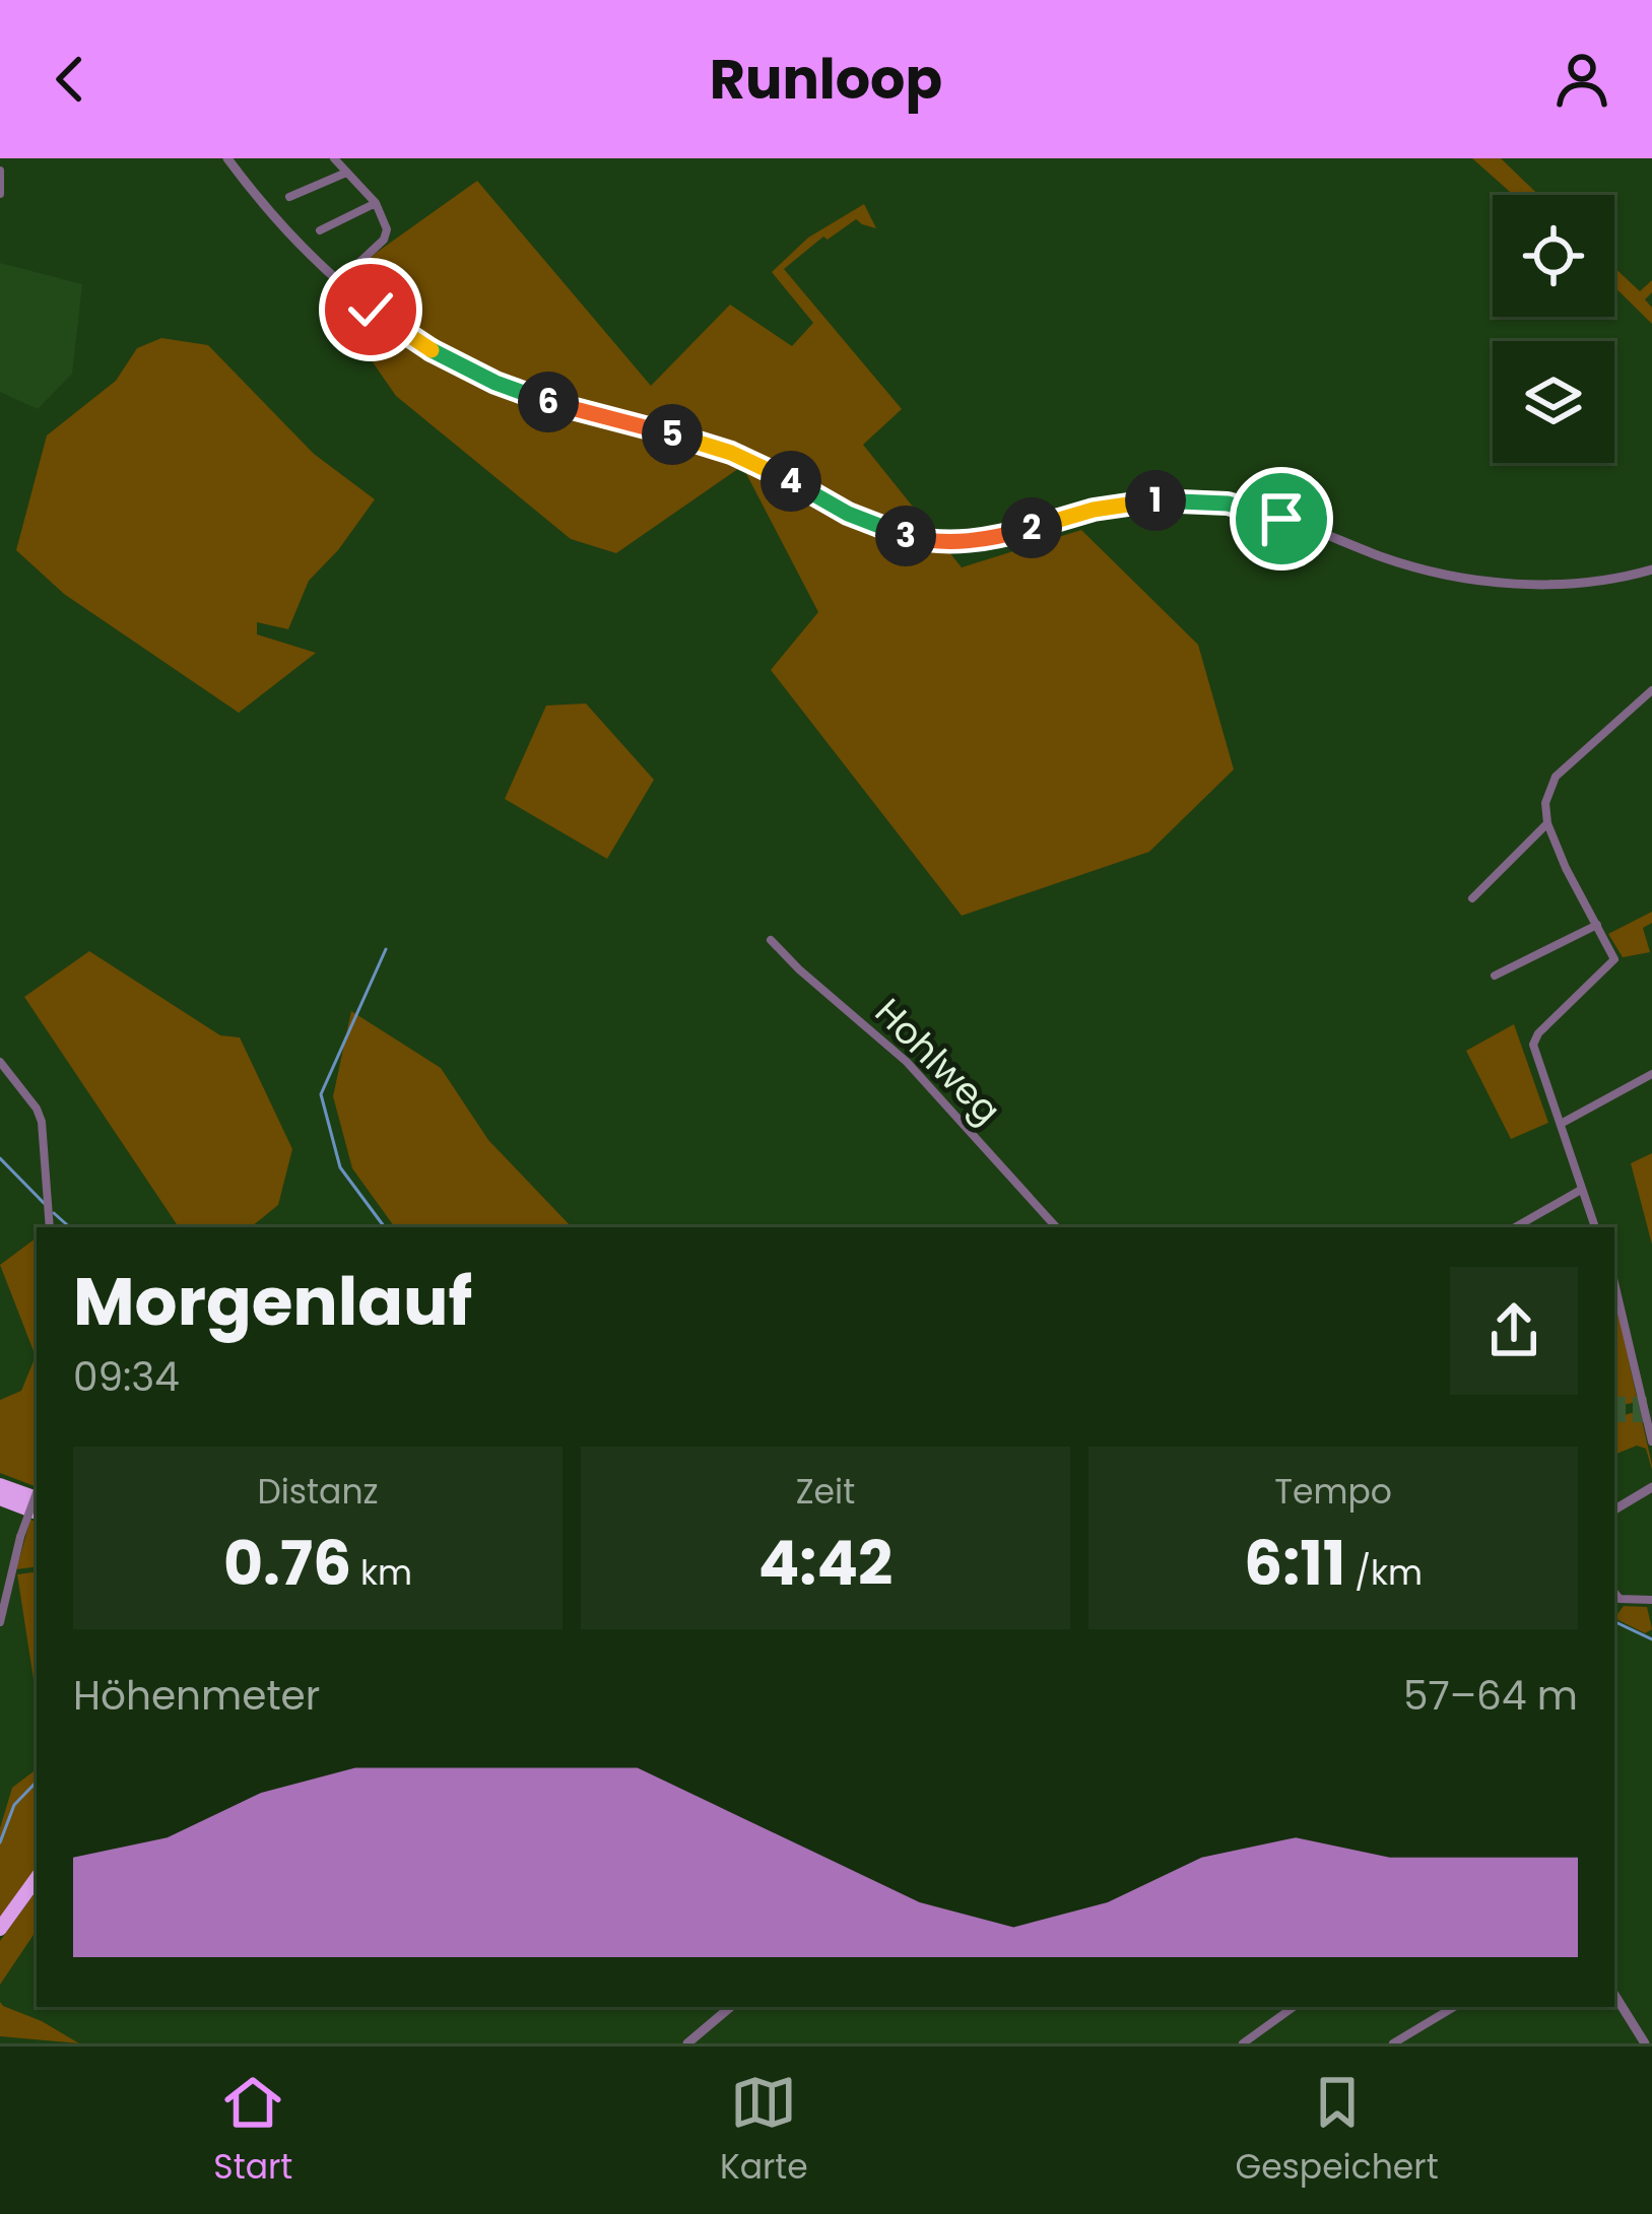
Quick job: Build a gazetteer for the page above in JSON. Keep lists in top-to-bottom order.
{
  "streets": {
    "street": ["Hohlweg"]
  },
  "page": {
    "header": "Runloop",
    "pins": [
      "6",
      "5",
      "4",
      "1",
      "2",
      "3"
    ],
    "heading": ["Morgenlauf", "09:34"],
    "stats": [
      ["Distanz", "0.76 km"],
      ["Zeit", "4:42"],
      ["Tempo", "6:11 /km"]
    ],
    "chart": ["Höhenmeter", "57–64 m"],
    "tabs": ["Start", "Karte", "Gespeichert"]
  }
}
